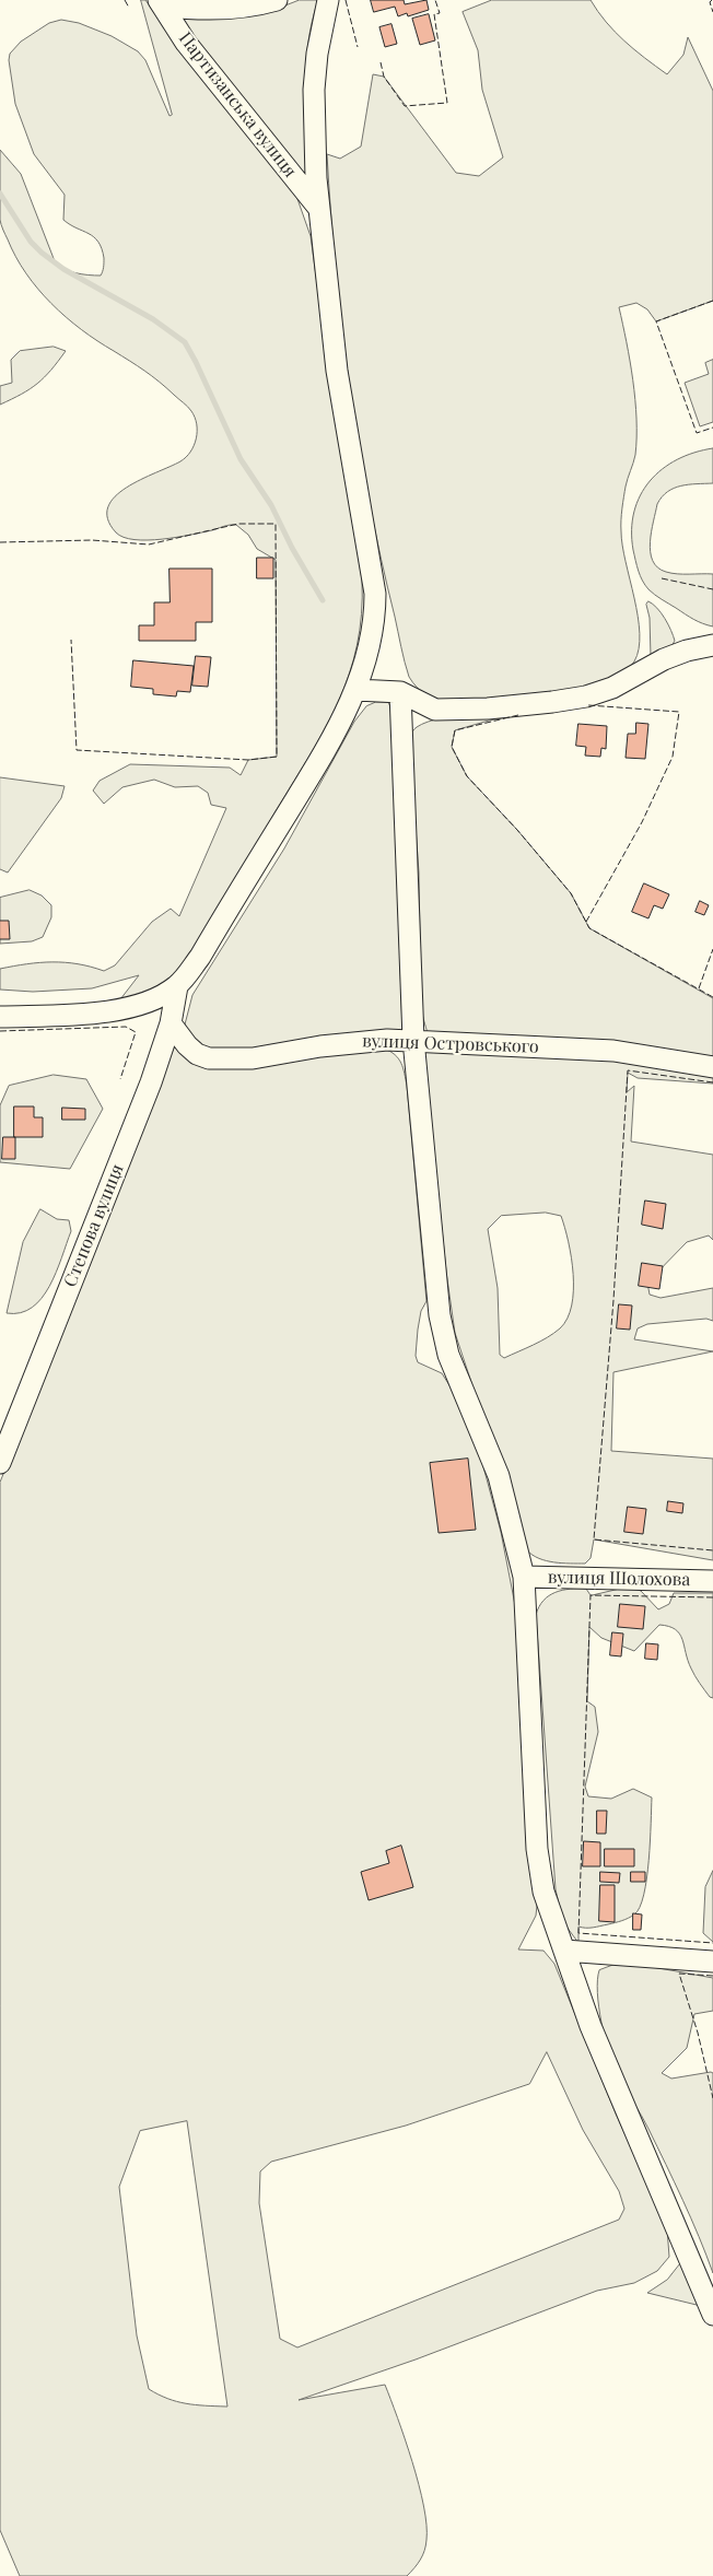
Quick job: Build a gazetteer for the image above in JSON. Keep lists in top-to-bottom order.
{
  "streets": {
    "street": [
      "Партизанська вулиця",
      "вулиця Островського",
      "Степова вулиця",
      "вулиця Шолохова"
    ]
  },
  "crossings": [
    ["вулиця Островського", "Степова вулиця"]
  ]
}
